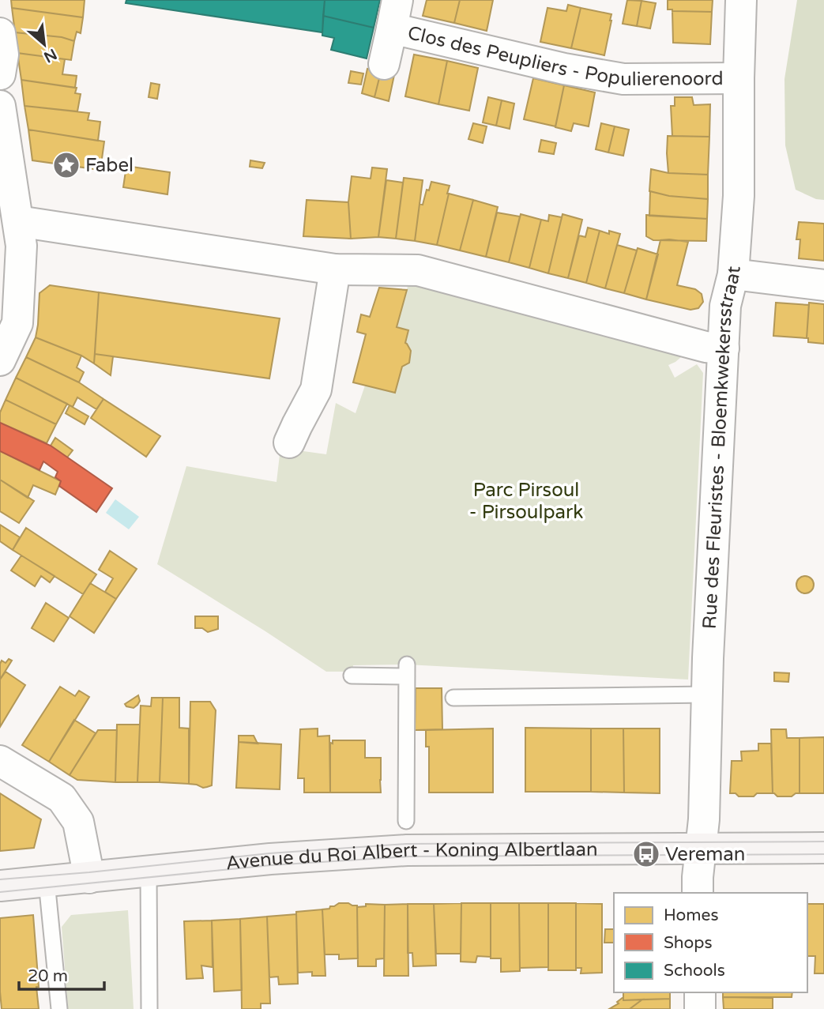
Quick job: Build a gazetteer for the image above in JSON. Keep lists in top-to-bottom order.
{
  "streets": {
    "street": ["Clos des Peupliers - Populierenoord", "Rue des Fleuristes - Bloemkwekersstraat", "Avenue du Roi Albert - Koning Albertlaan"]
  },
  "crossings": [
    ["Clos des Peupliers - Populierenoord", "Rue des Fleuristes - Bloemkwekersstraat"],
    ["Rue des Fleuristes - Bloemkwekersstraat", "Avenue du Roi Albert - Koning Albertlaan"]
  ],
  "parks": ["Parc Pirsoul - Pirsoulpark"],
  "places": {
    "place": ["Fabel"],
    "bus stop": ["Vereman"]
  },
  "legend": ["Homes", "Shops", "Schools"],
  "scale_bar": "20 m",
  "north": "bottom right"
}
